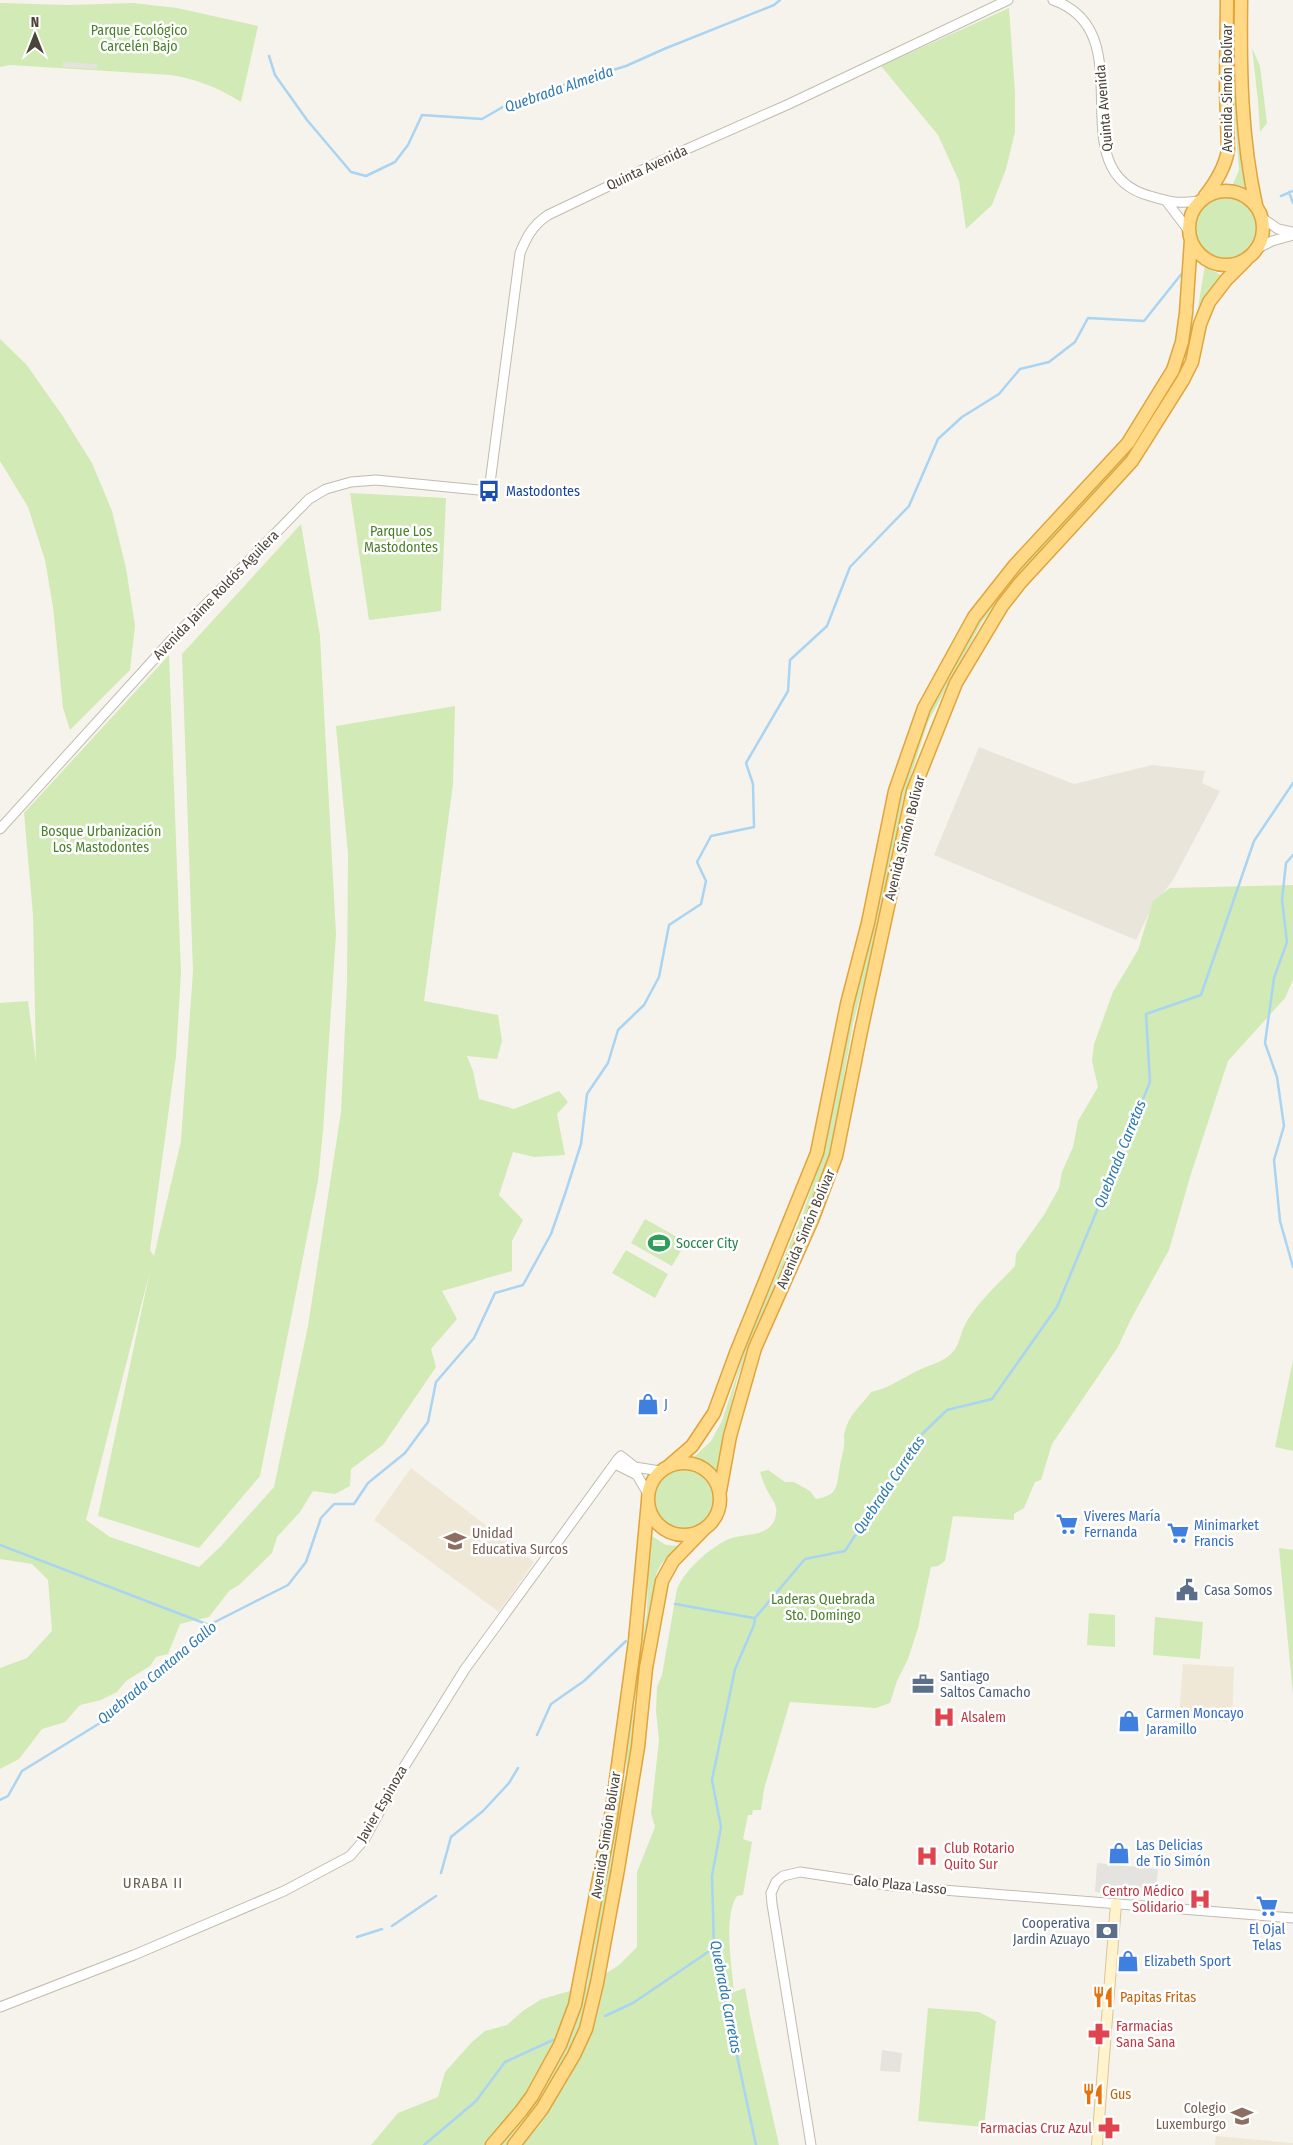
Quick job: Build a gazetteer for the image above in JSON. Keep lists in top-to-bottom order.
{
  "streets": {
    "highway": ["Avenida Simón Bolívar"],
    "street": [
      "Quinta Avenida",
      "Avenida Jaime Roldós Aguilera",
      "Javier Espinoza",
      "Galo Plaza Lasso"
    ]
  },
  "crossings": [
    ["Avenida Simón Bolívar", "Quinta Avenida"],
    ["Avenida Simón Bolívar", "Javier Espinoza"],
    ["Quinta Avenida", "Avenida Jaime Roldós Aguilera"]
  ],
  "districts": ["URABA II"],
  "water": ["Quebrada Almeida", "Quebrada Carretas", "Quebrada Cantana Gallo"],
  "parks": [
    "Parque Ecológico Carcelén Bajo",
    "Parque Los Mastodontes",
    "Bosque Urbanización Los Mastodontes",
    "Laderas Quebrada Sto. Domingo"
  ],
  "places": {
    "bus stop": ["Mastodontes"],
    "sports": ["Soccer City"],
    "shop": [
      "J",
      "Carmen Moncayo Jaramillo",
      "Las Delicias de Tio Simón",
      "Elizabeth Sport"
    ],
    "supermarket": ["Viveres María Fernanda", "Minimarket Francis", "El Ojal Telas"],
    "school or university": ["Unidad Educativa Surcos", "Colegio Luxemburgo"],
    "public building": ["Casa Somos"],
    "office": ["Santiago Saltos Camacho"],
    "hospital": ["Alsalem", "Club Rotario Quito Sur", "Centro Médico Solidario"],
    "bank": ["Cooperativa Jardin Azuayo"],
    "restaurant": ["Papitas Fritas", "Gus"],
    "pharmacy": ["Farmacias Sana Sana", "Farmacias Cruz Azul"]
  },
  "north": "top"
}
